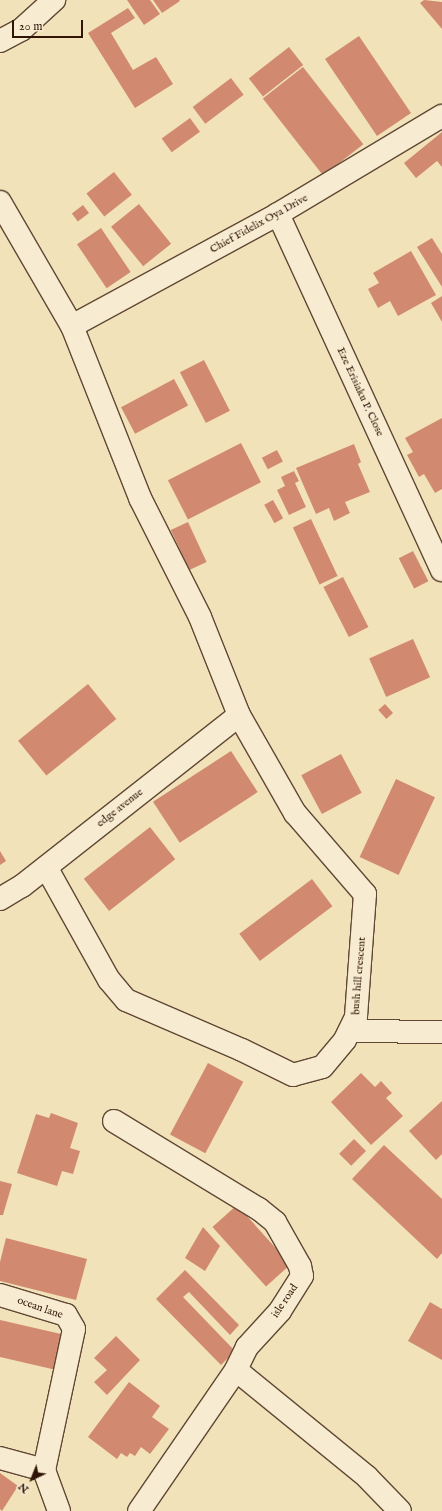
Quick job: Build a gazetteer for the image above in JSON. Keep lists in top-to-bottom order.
{
  "streets": {
    "street": [
      "Chief Fidelix Oya Drive",
      "Eze Erisiaku P. Close",
      "edge avenue",
      "bush hill crescent",
      "isle road",
      "ocean lane"
    ]
  },
  "crossings": [
    ["Chief Fidelix Oya Drive", "Eze Erisiaku P. Close"],
    ["Chief Fidelix Oya Drive", "bush hill crescent"],
    ["edge avenue", "bush hill crescent"]
  ],
  "scale_bar": "20 m",
  "north": "bottom left"
}
